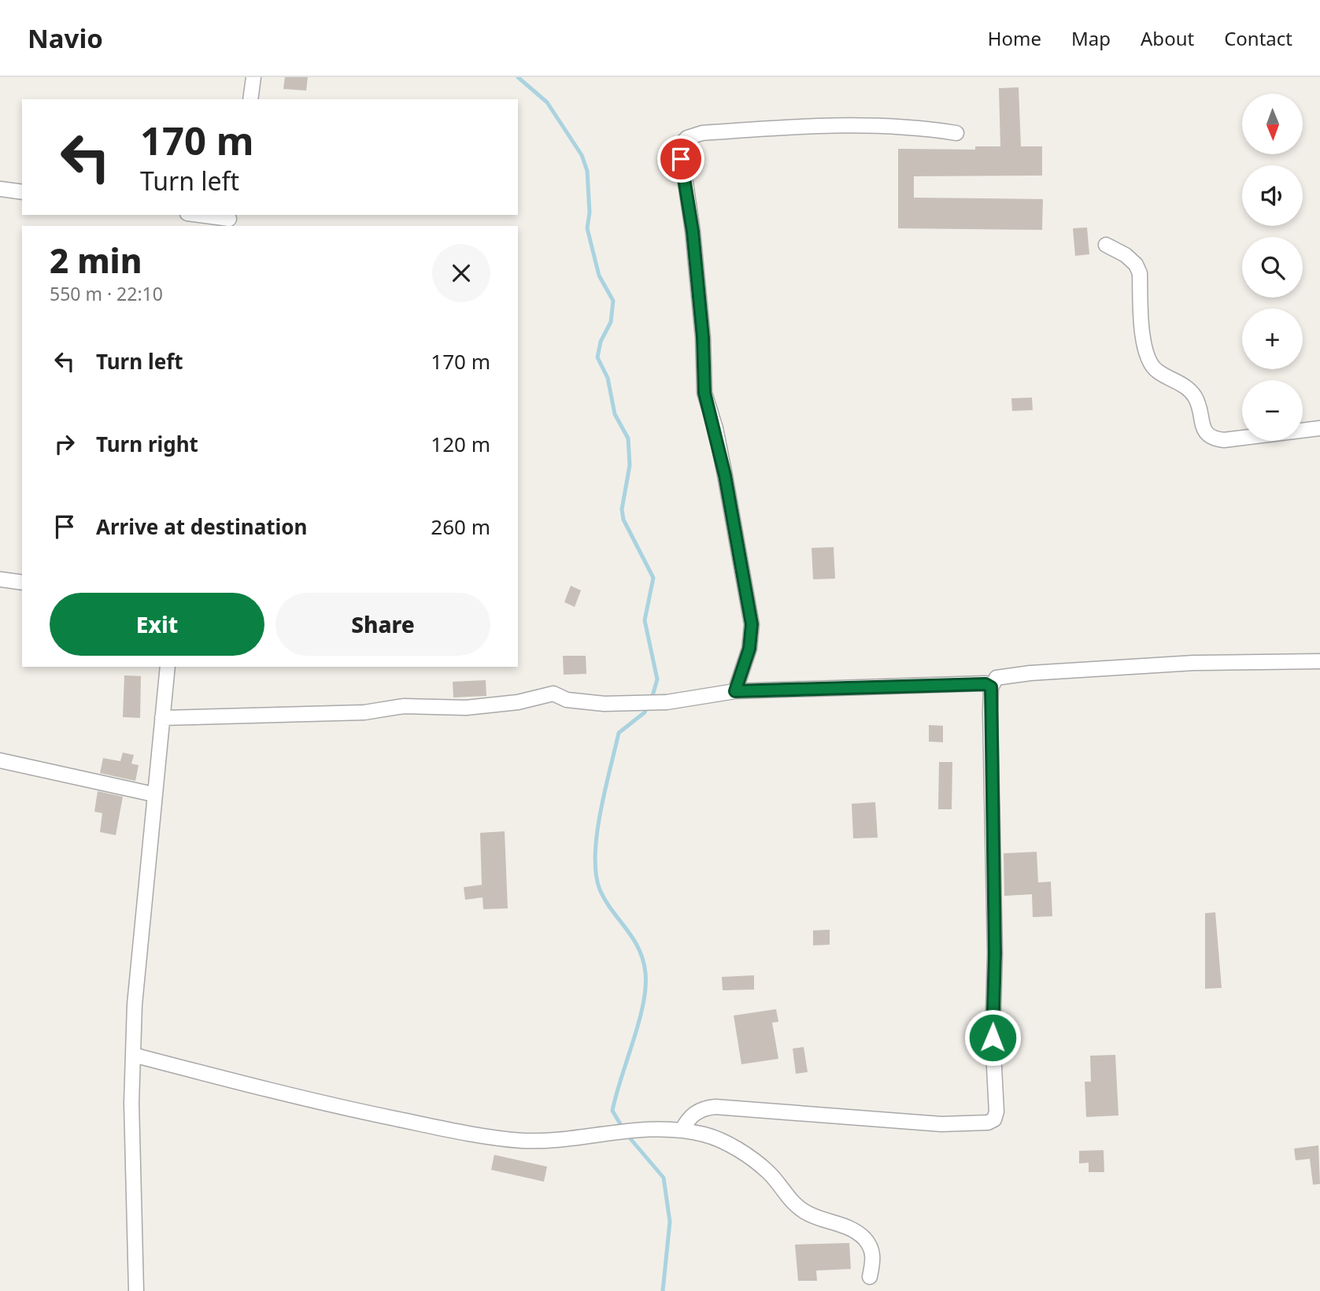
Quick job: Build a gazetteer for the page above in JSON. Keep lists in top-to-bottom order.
{
  "north": "bottom",
  "page": {
    "header": "Navio",
    "nav": [
      "Home",
      "Map",
      "About",
      "Contact"
    ],
    "map_buttons": ["+", "−"],
    "turn": ["170 m", "Turn left"],
    "heading": ["2 min", "550 m · 22:10"],
    "list": [
      {
        "name": "Turn left",
        "value": "170 m"
      },
      {
        "name": "Turn right",
        "value": "120 m"
      },
      {
        "name": "Arrive at destination",
        "value": "260 m"
      }
    ],
    "buttons": ["Exit", "Share"]
  }
}
